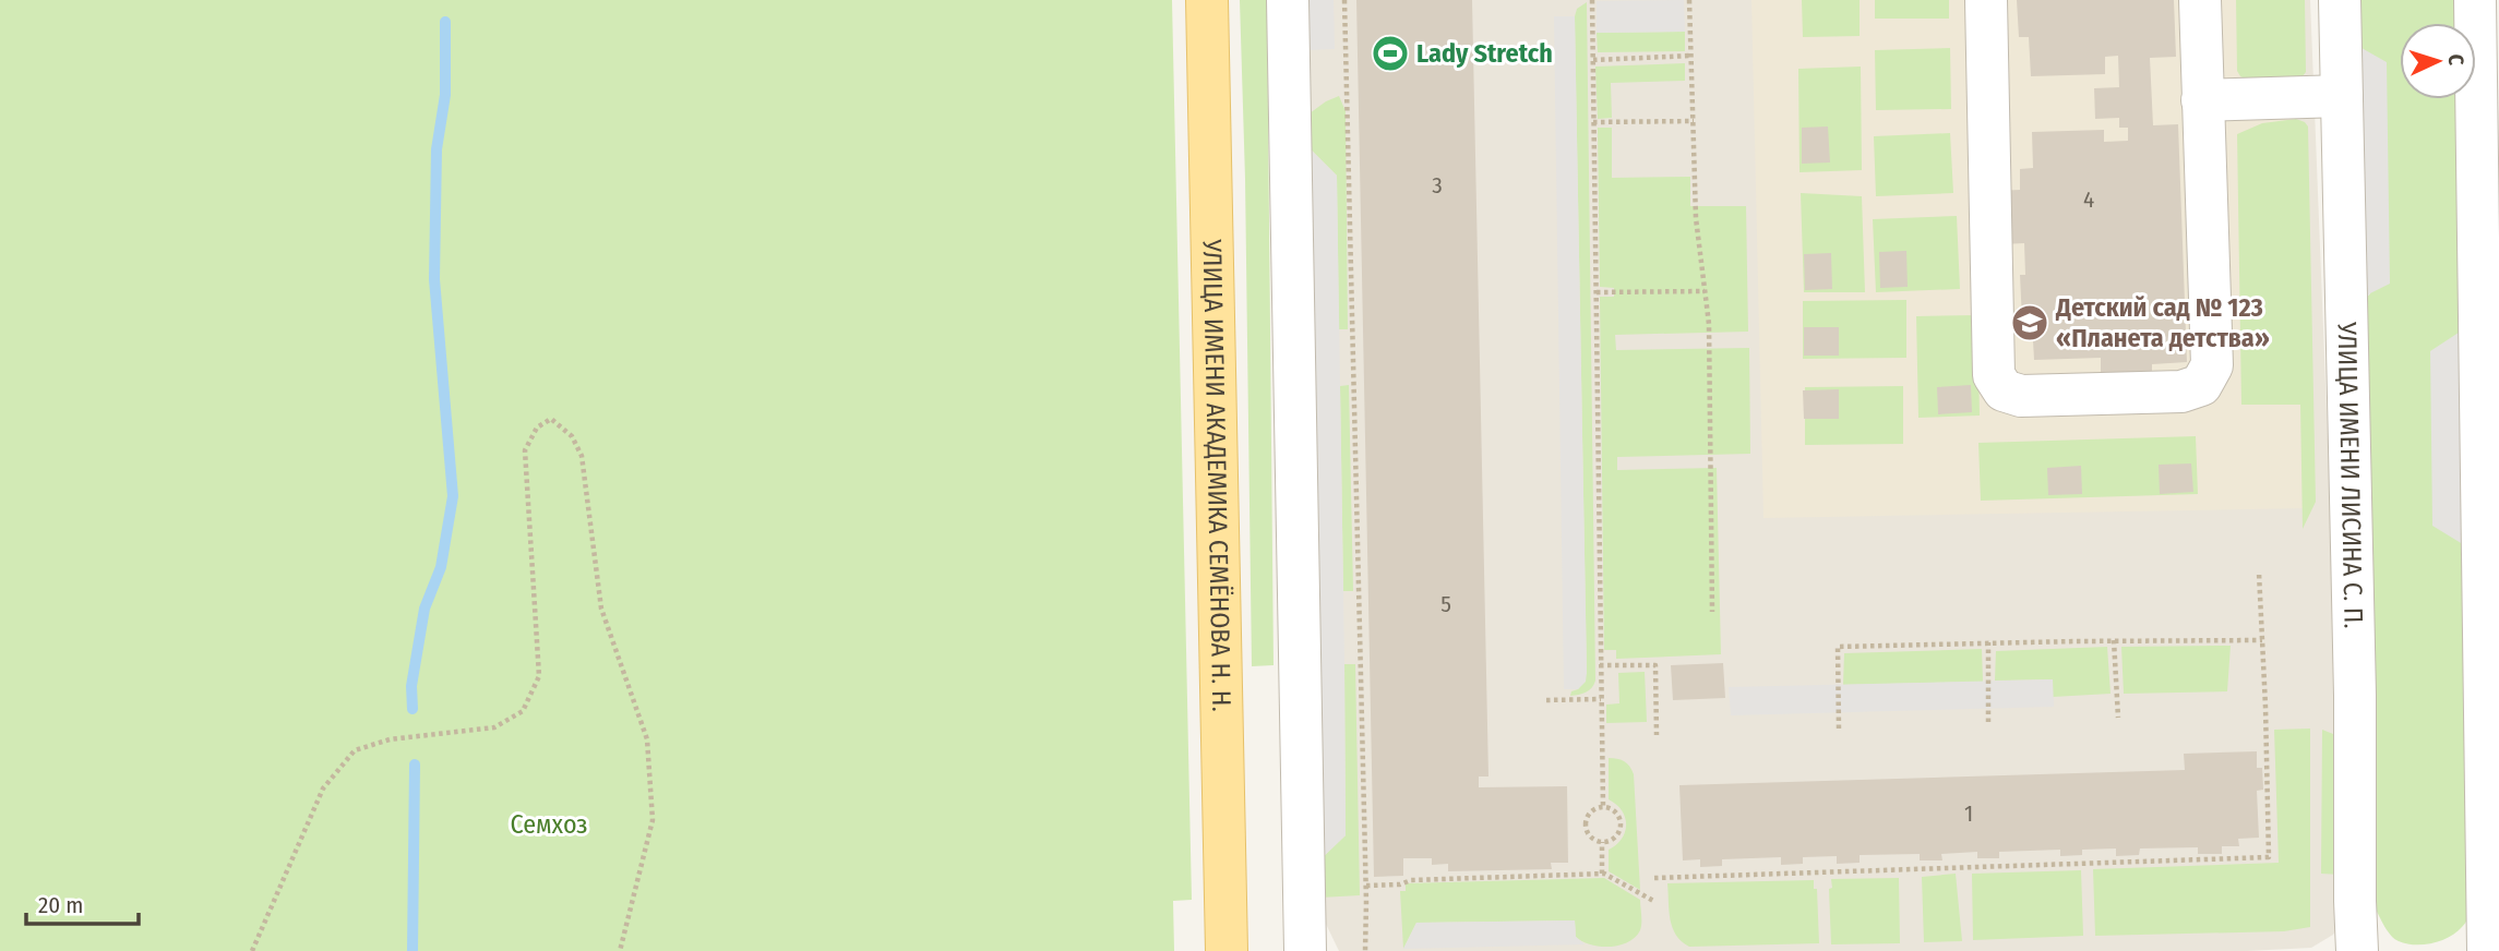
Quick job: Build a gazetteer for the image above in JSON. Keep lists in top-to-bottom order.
{
  "streets": {
    "main road": ["УЛИЦА ИМЕНИ АКАДЕМИКА СЕМЁНОВА Н. Н."],
    "street": ["УЛИЦА ИМЕНИ ЛИСИНА С. П."]
  },
  "parks": ["Семхоз"],
  "places": {
    "sports": ["Lady Stretch"],
    "school or university": ["Детский сад № 123 «Планета детства»"]
  },
  "house_numbers": [
    "3",
    "4",
    "5",
    "1"
  ],
  "scale_bar": "20 m",
  "north": "right"
}
